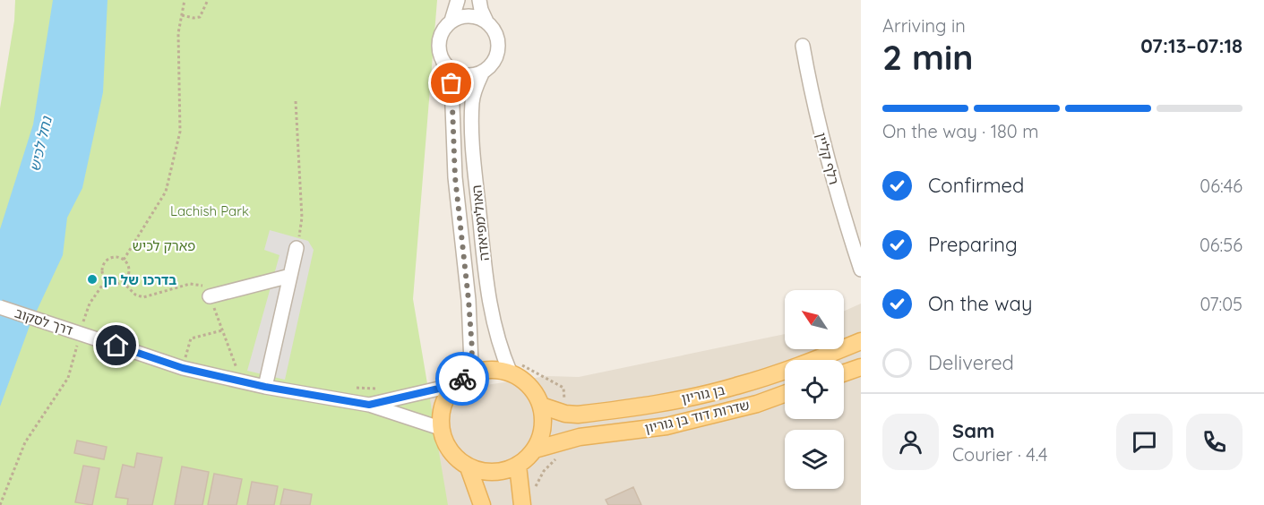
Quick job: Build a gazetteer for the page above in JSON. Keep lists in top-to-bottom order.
{
  "streets": {
    "main road": ["בן גוריון", "שדרות דוד בן גוריון"],
    "street": ["רלף קליין", "האולימפיאדה", "דרך לסקוב"]
  },
  "crossings": [
    ["האולימפיאדה", "דרך לסקוב"],
    ["האולימפיאדה", "בן גוריון"],
    ["האולימפיאדה", "שדרות דוד בן גוריון"],
    ["דרך לסקוב", "בן גוריון"],
    ["דרך לסקוב", "שדרות דוד בן גוריון"],
    ["בן גוריון", "שדרות דוד בן גוריון"]
  ],
  "water": ["נחל לכיש"],
  "parks": ["Lachish Park", "פארק לכיש"],
  "places": ["בדרכו של חן"],
  "north": "top left",
  "page": {
    "heading": ["2 min", "Arriving in", "07:13–07:18"],
    "panel": ["Sam", "Courier · 4.4"],
    "bar": "On the way · 180 m",
    "list": [
      ["Confirmed", "06:46"],
      ["Preparing", "06:56"],
      ["On the way", "07:05"],
      "Delivered"
    ]
  }
}
